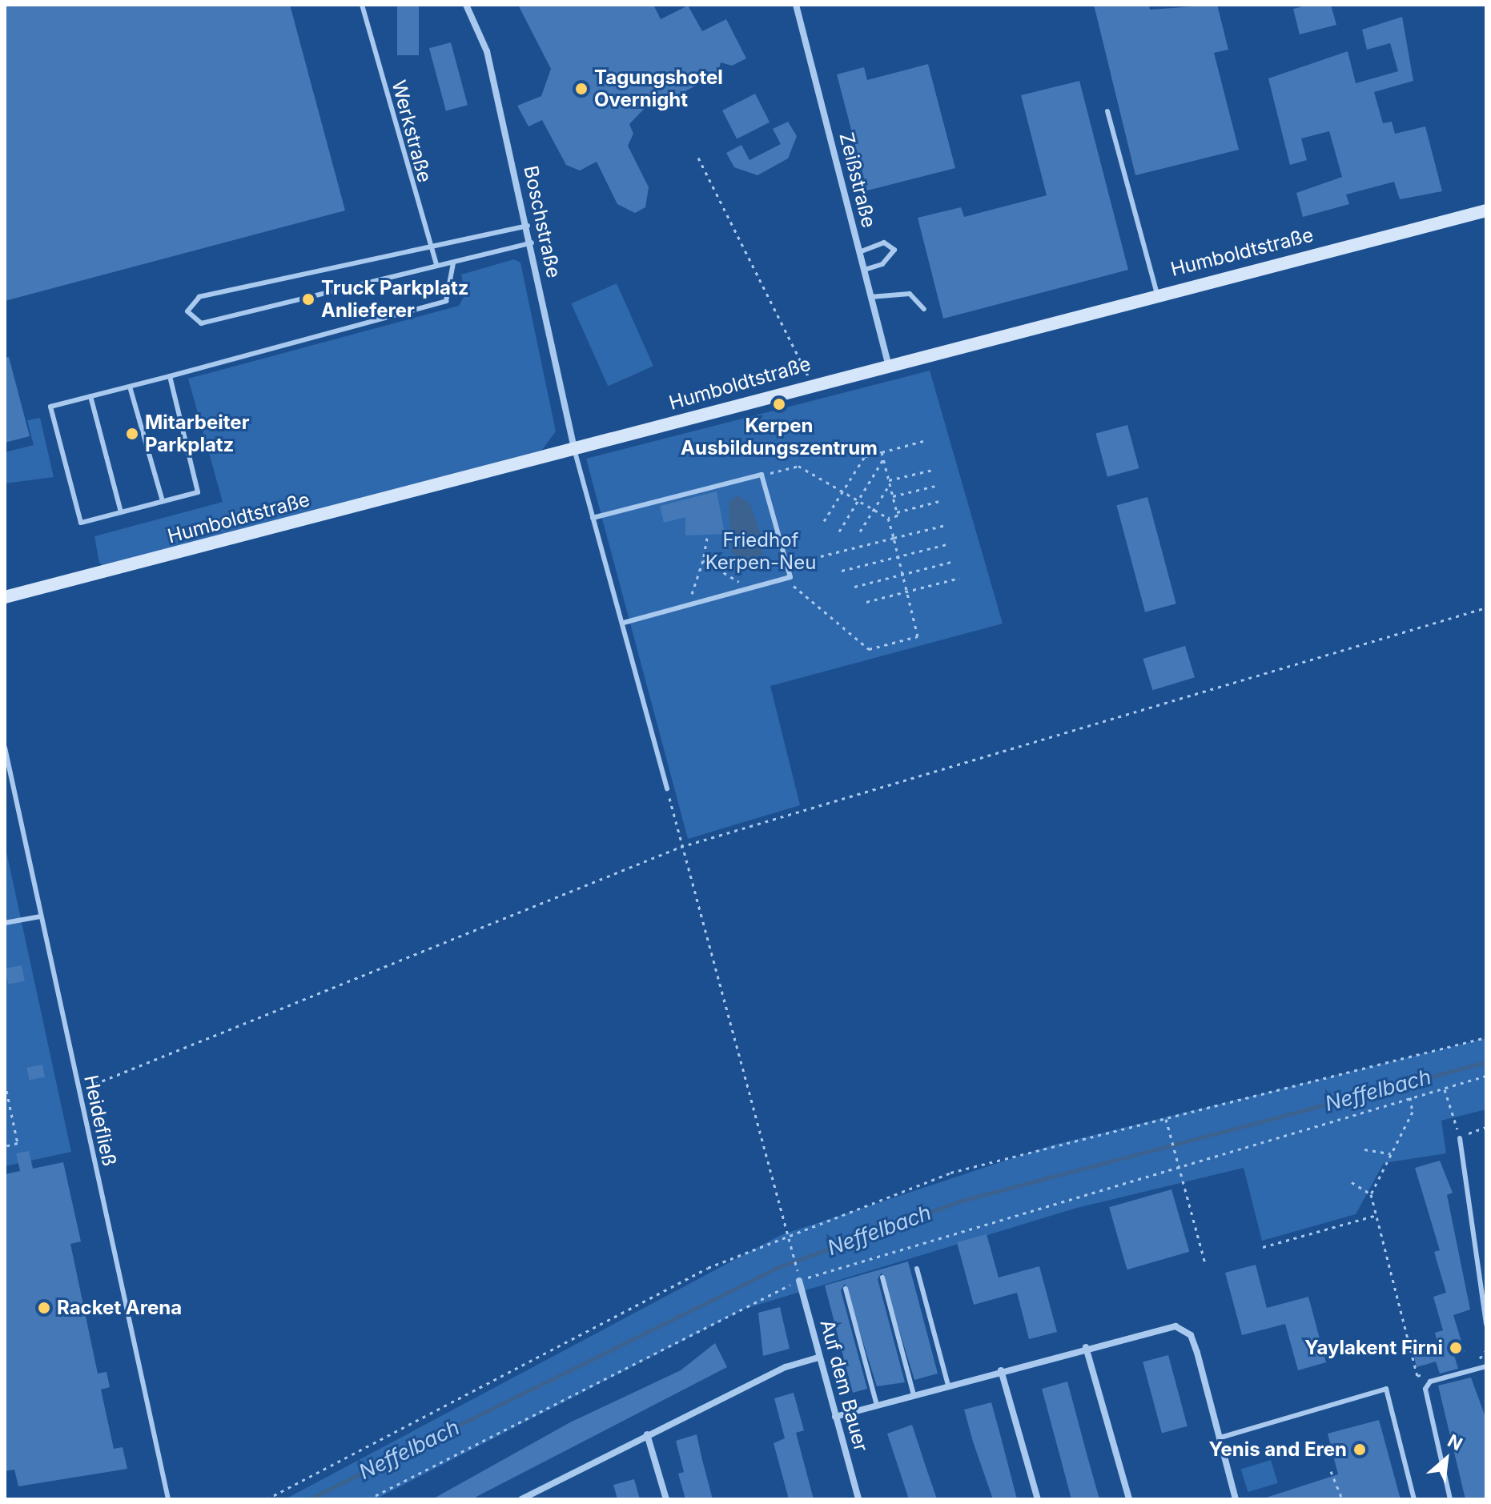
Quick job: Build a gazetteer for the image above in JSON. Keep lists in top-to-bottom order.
{
  "streets": {
    "street": [
      "Zeißstraße",
      "Boschstraße",
      "Humboldtstraße",
      "Auf dem Bauer"
    ],
    "lane": ["Werkstraße", "Heidefließ"]
  },
  "crossings": [
    ["Zeißstraße", "Humboldtstraße"],
    ["Boschstraße", "Humboldtstraße"]
  ],
  "water": ["Neffelbach"],
  "parks": ["Friedhof Kerpen-Neu"],
  "places": [
    "Tagungshotel Overnight",
    "Truck Parkplatz Anlieferer",
    "Kerpen Ausbildungszentrum",
    "Mitarbeiter Parkplatz",
    "Racket Arena",
    "Yaylakent Firni",
    "Yenis and Eren"
  ],
  "north": "top right"
}
